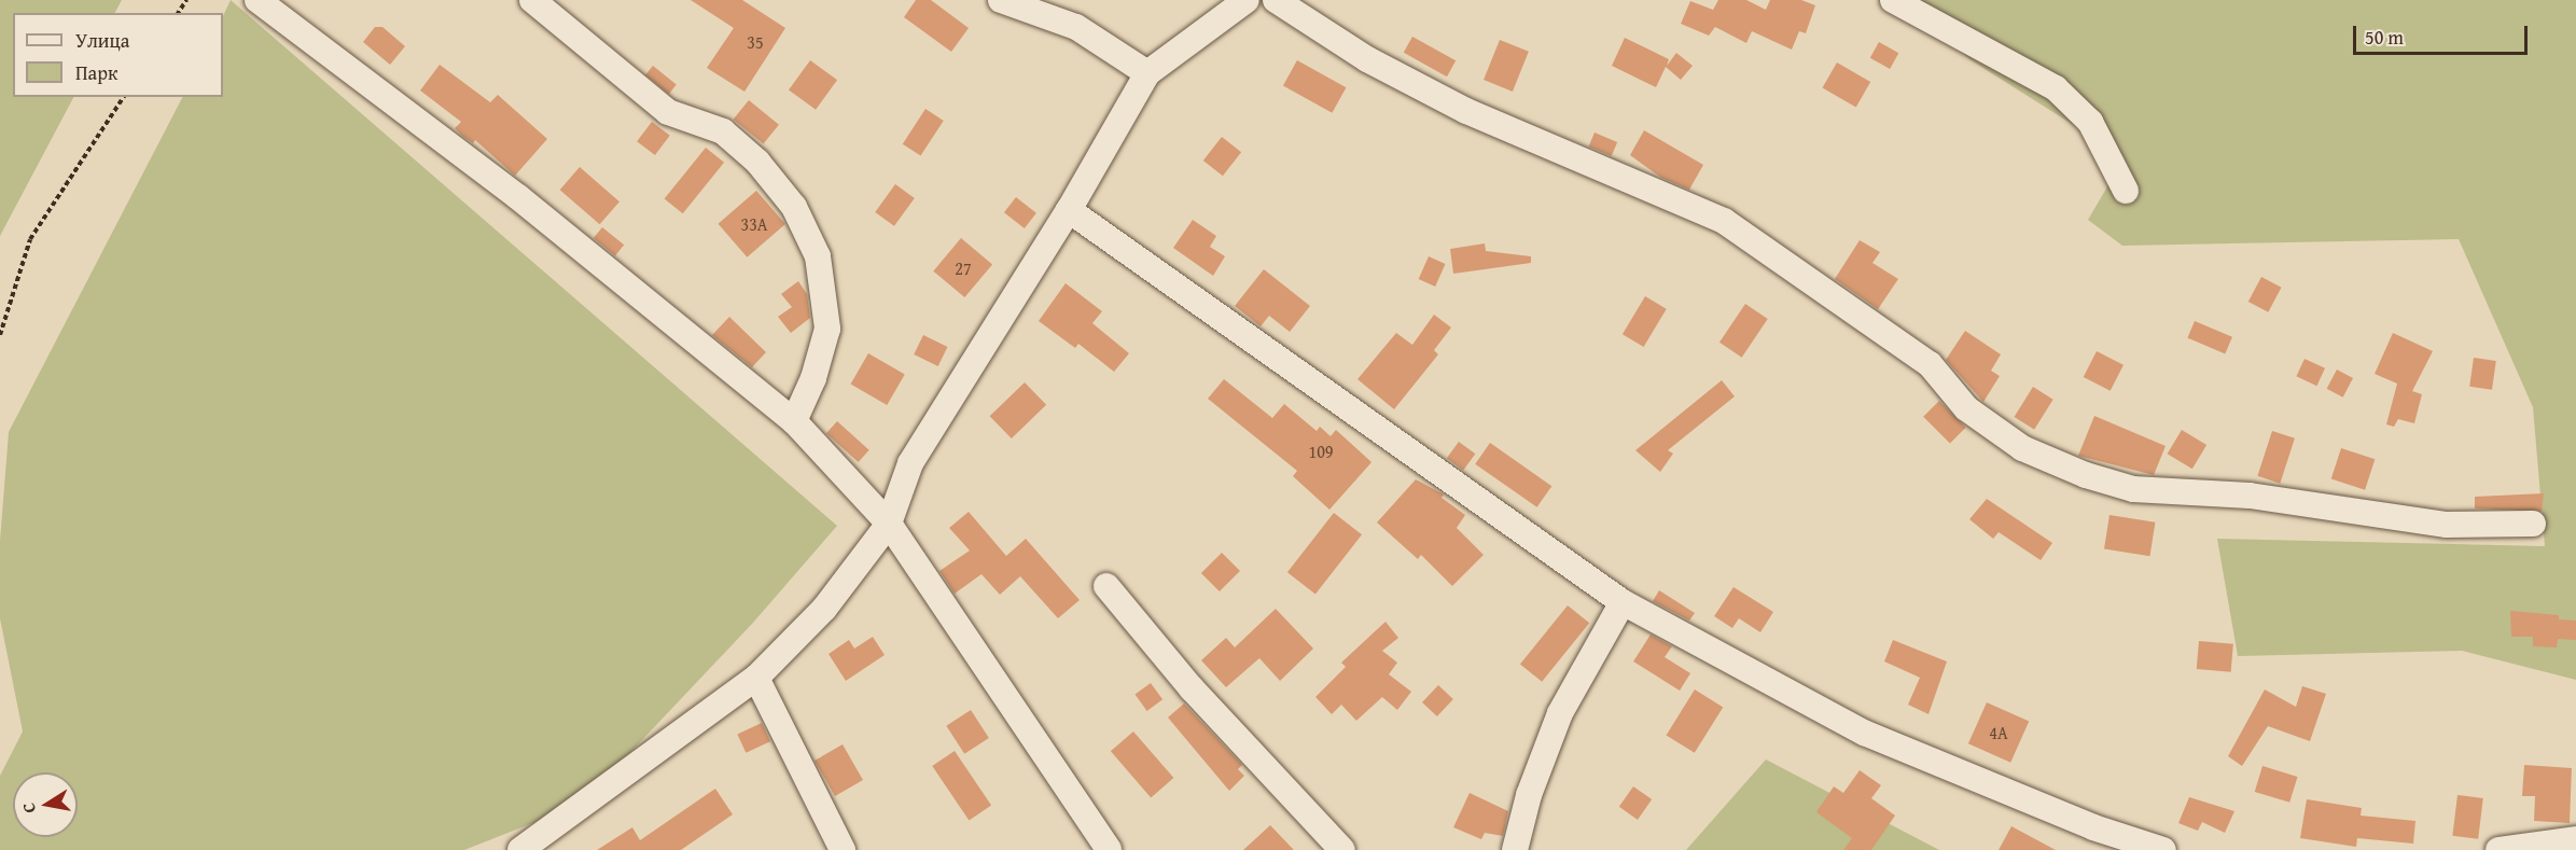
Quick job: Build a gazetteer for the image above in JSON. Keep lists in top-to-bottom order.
{
  "house_numbers": [
    "35",
    "33А",
    "27",
    "109",
    "4А"
  ],
  "legend": ["Улица", "Парк"],
  "scale_bar": "50 m",
  "north": "left"
}
